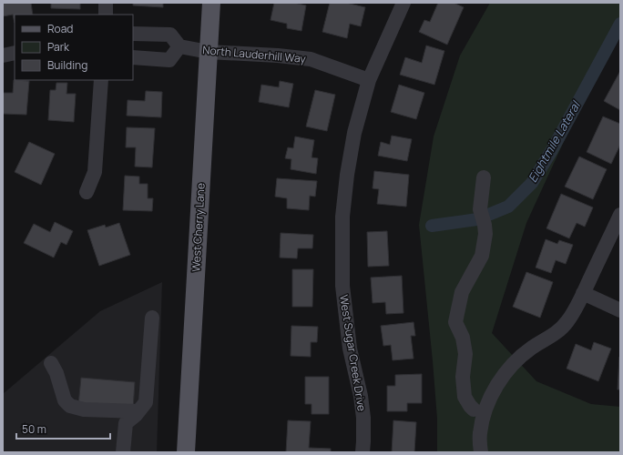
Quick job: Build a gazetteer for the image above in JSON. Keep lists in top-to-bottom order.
{
  "streets": {
    "main road": ["West Cherry Lane"],
    "street": ["North Lauderhill Way", "West Sugar Creek Drive"]
  },
  "crossings": [
    ["North Lauderhill Way", "West Cherry Lane"],
    ["North Lauderhill Way", "West Sugar Creek Drive"]
  ],
  "water": ["Eightmile Lateral"],
  "legend": ["Road", "Park", "Building"],
  "scale_bar": "50 m"
}
